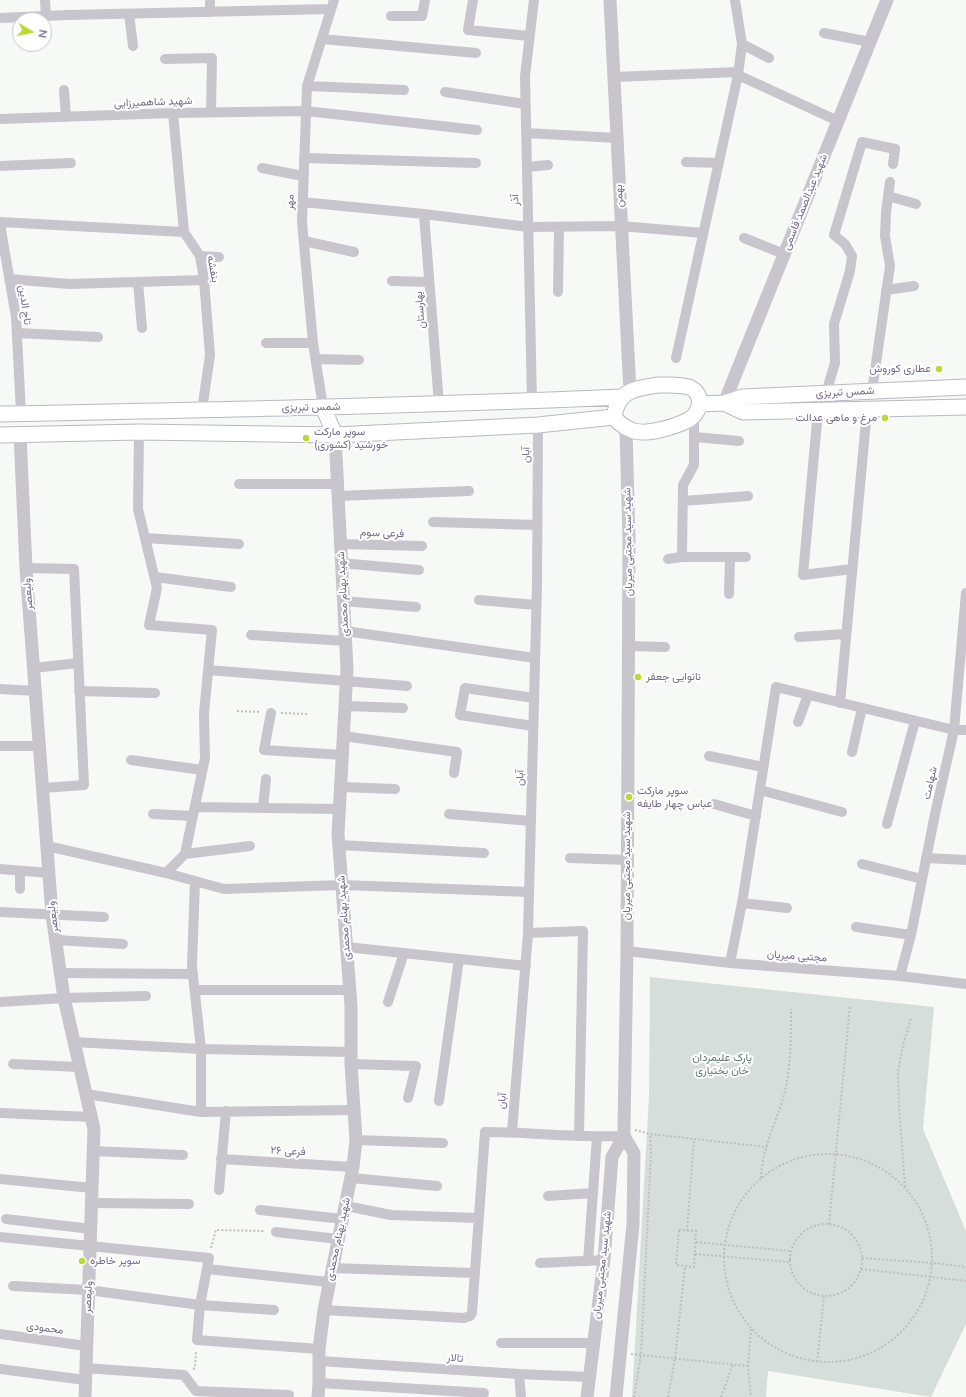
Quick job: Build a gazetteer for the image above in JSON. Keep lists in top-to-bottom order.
{
  "streets": {
    "main road": ["شمس تبریزی"],
    "street": [
      "شهید شاهمیرزایی",
      "بهمن",
      "آذر",
      "مهر",
      "شهید عبدالصمد قاسمی",
      "بنفشه",
      "تاج الدین",
      "بهارستان",
      "آبان",
      "فرعی سوم",
      "شهید سید مجتبی میریان",
      "ولیعصر",
      "شهید بهنام محمدی",
      "شهامت",
      "مجتبی میریان",
      "فرعی ۲۶",
      "محمودی",
      "تالار"
    ]
  },
  "crossings": [
    ["شهید شاهمیرزایی", "مهر"],
    ["شهید شاهمیرزایی", "بنفشه"],
    ["بهمن", "شمس تبریزی"],
    ["آذر", "شمس تبریزی"],
    ["مهر", "شمس تبریزی"],
    ["شهید عبدالصمد قاسمی", "شمس تبریزی"],
    ["بنفشه", "شمس تبریزی"],
    ["تاج الدین", "شمس تبریزی"],
    ["بهارستان", "شمس تبریزی"],
    ["فرعی سوم", "شهید بهنام محمدی"],
    ["شهید سید مجتبی میریان", "مجتبی میریان"],
    ["شهید سید مجتبی میریان", "تالار"],
    ["ولیعصر", "محمودی"],
    ["شهید بهنام محمدی", "فرعی ۲۶"],
    ["شهید بهنام محمدی", "تالار"],
    ["شهامت", "مجتبی میریان"]
  ],
  "parks": ["پارک علیمردان خان بختیاری"],
  "places": [
    "عطاری کوروش",
    "مرغ و ماهی عدالت",
    "سوپر مارکت خورشید (کشوری)",
    "نانوایی جعفر",
    "سوپر مارکت عباس چهار طایفه",
    "سوپر خاطره"
  ],
  "north": "right"
}
